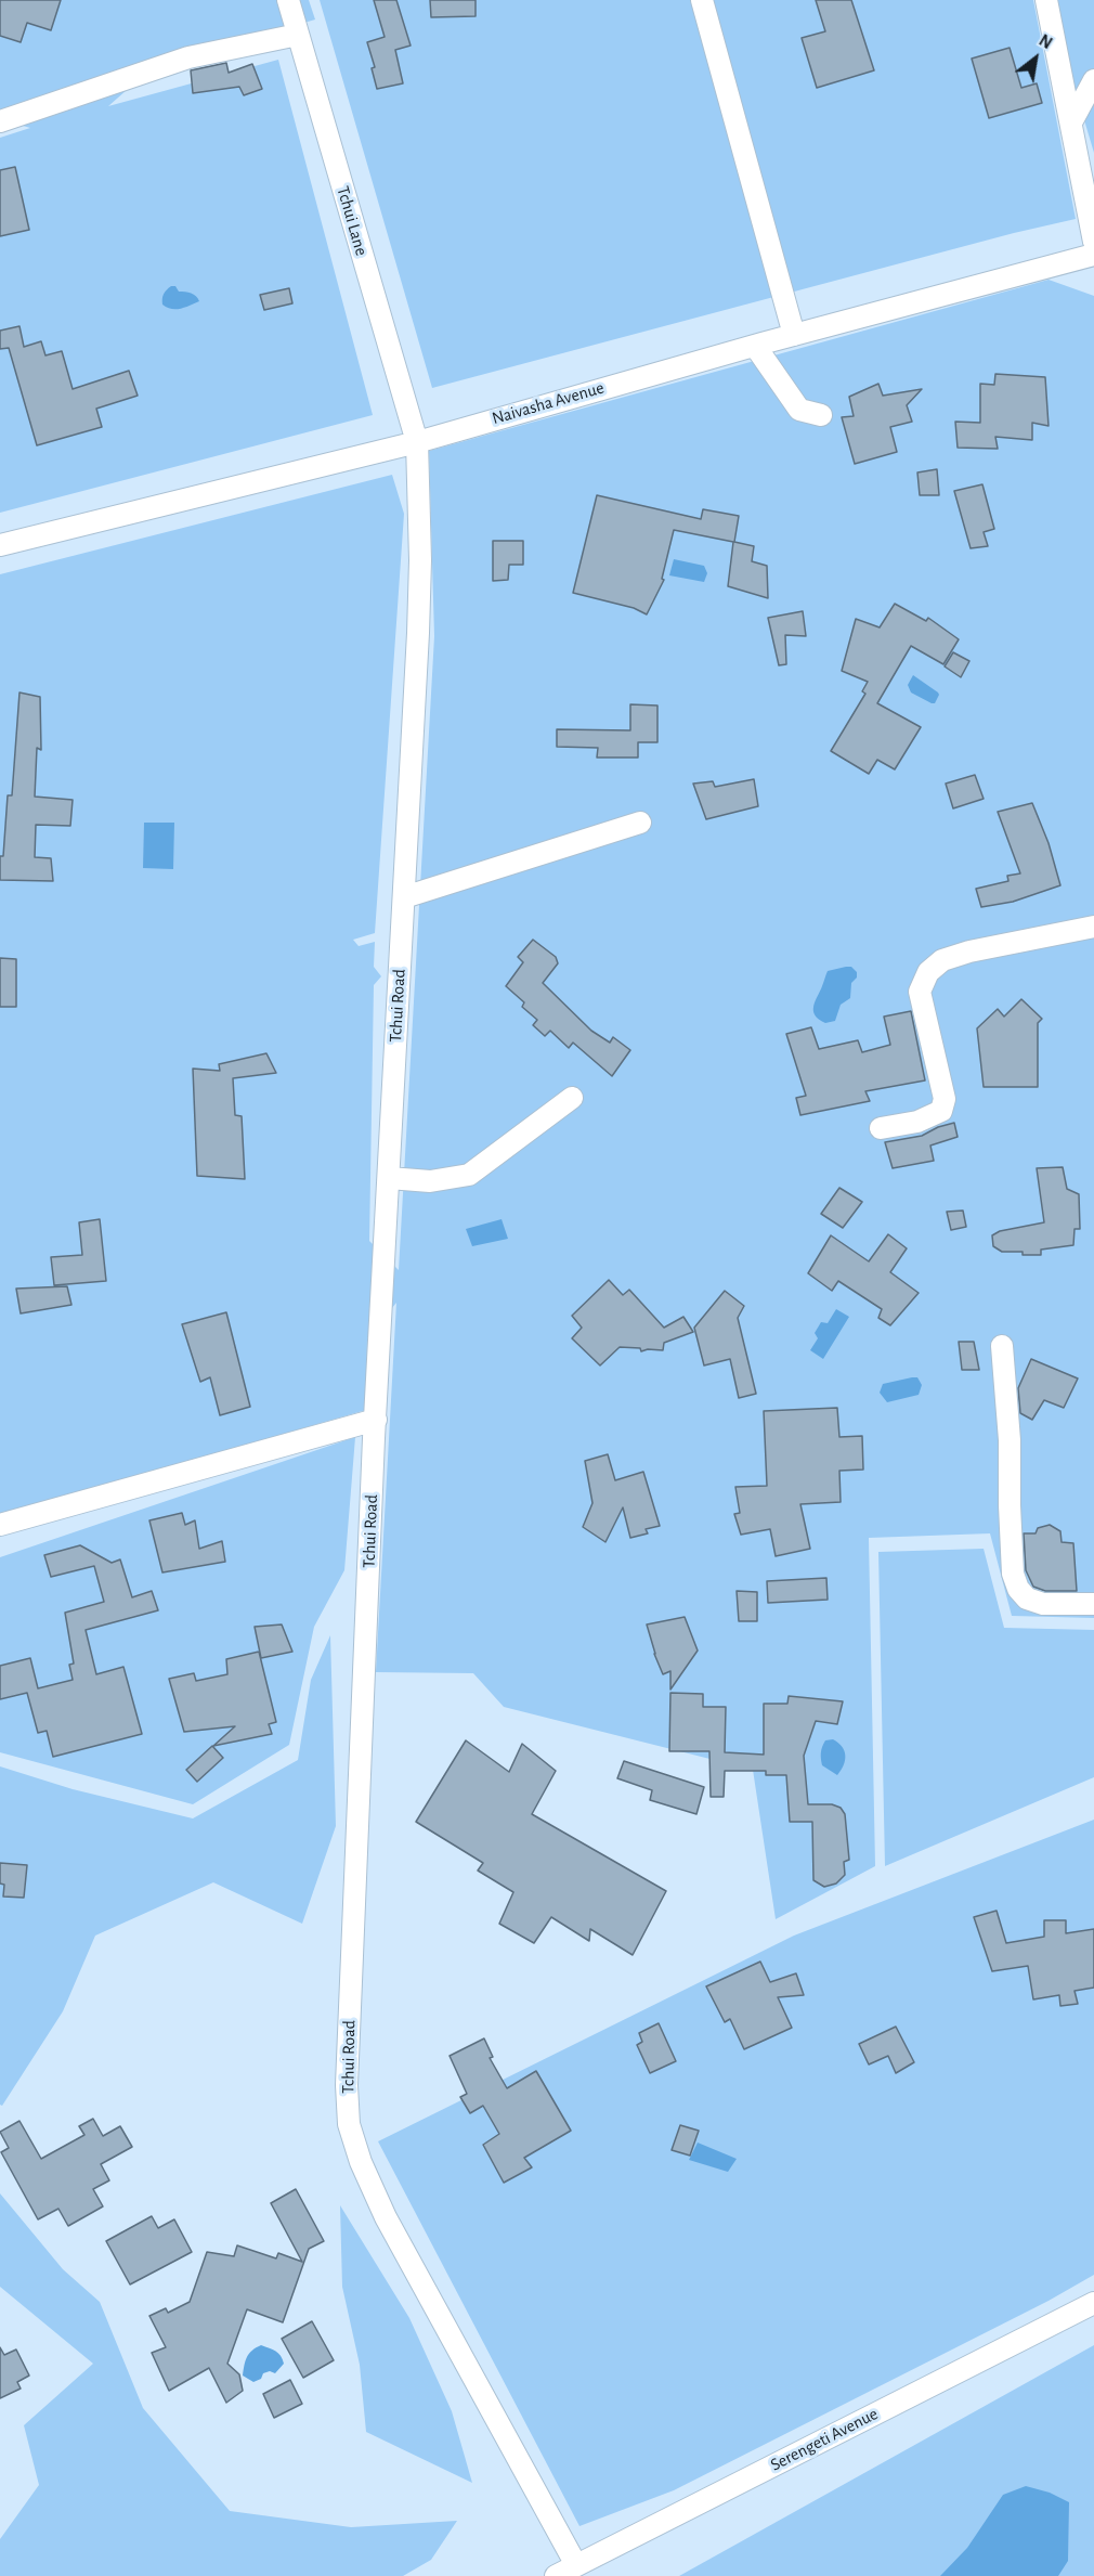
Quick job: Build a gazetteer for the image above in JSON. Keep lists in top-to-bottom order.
{
  "streets": {
    "street": [
      "Tchui Lane",
      "Naivasha Avenue",
      "Tchui Road",
      "Serengeti Avenue"
    ]
  },
  "crossings": [
    ["Tchui Lane", "Naivasha Avenue"],
    ["Tchui Lane", "Tchui Road"],
    ["Naivasha Avenue", "Tchui Road"],
    ["Tchui Road", "Serengeti Avenue"]
  ],
  "north": "top right"
}
